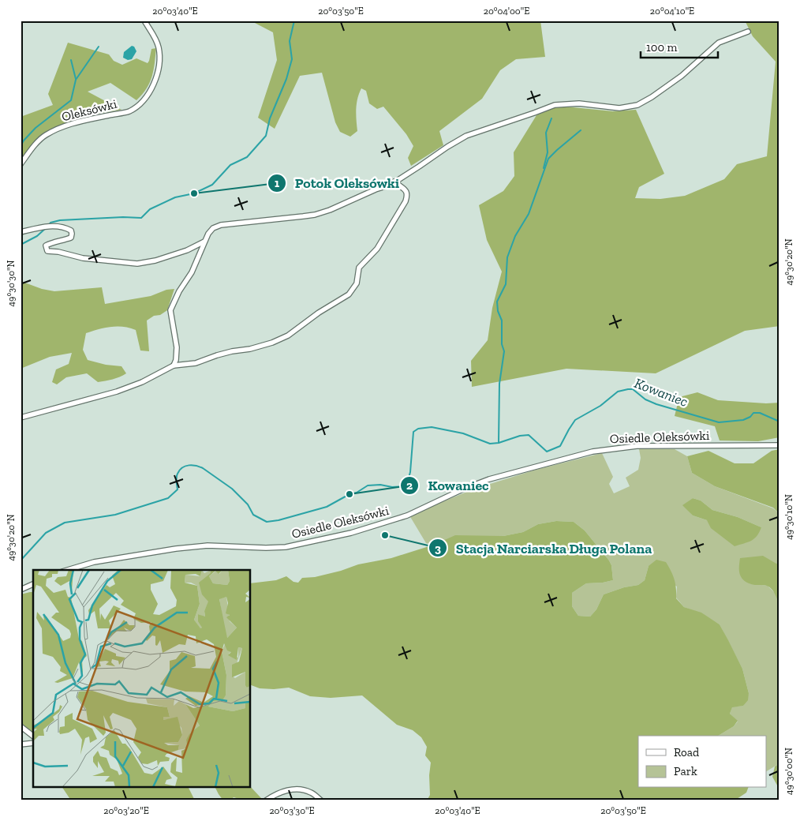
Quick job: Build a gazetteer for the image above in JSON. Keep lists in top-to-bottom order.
{
  "streets": {
    "street": ["Oleksówki", "Osiedle Oleksówki"]
  },
  "water": ["Kowaniec"],
  "places": ["Potok Oleksówki", "Kowaniec", "Stacja Narciarska Długa Polana"],
  "legend": ["Road", "Park"],
  "scale_bar": "100 m",
  "coordinates": [
    "20°03'40\"E",
    "20°03'50\"E",
    "20°04'00\"E",
    "20°04'10\"E",
    "49°30'20\"N",
    "49°30'30\"N",
    "49°30'10\"N",
    "49°30'00\"N",
    "20°03'20\"E",
    "20°03'30\"E"
  ]
}
